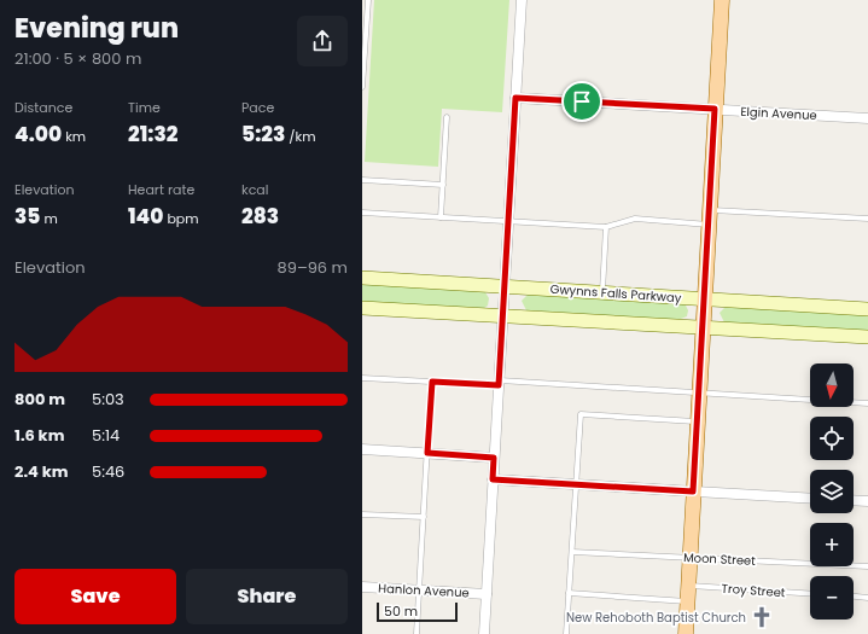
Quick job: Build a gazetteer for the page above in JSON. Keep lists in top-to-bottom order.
{
  "streets": {
    "main road": ["Gwynns Falls Parkway"],
    "street": ["Elgin Avenue", "Hanlon Avenue"],
    "lane": ["Moon Street", "Troy Street"]
  },
  "places": {
    "church": ["New Rehoboth Baptist Church"]
  },
  "scale_bar": "50 m",
  "north": "bottom",
  "page": {
    "heading": ["Evening run", "21:00 · 5 × 800 m"],
    "stats": [
      ["Distance", "4.00 km"],
      ["Time", "21:32"],
      ["Pace", "5:23 /km"],
      ["Elevation", "35 m"],
      ["Heart rate", "140 bpm"],
      ["kcal", "283"]
    ],
    "chart": ["Elevation", "89–96 m"],
    "map_buttons": ["+", "−"],
    "list": [
      {
        "name": "800 m",
        "note": "5:03"
      },
      {
        "name": "1.6 km",
        "note": "5:14"
      },
      {
        "name": "2.4 km",
        "note": "5:46"
      }
    ],
    "buttons": ["Save", "Share"],
    "scale": "50 m"
  }
}
